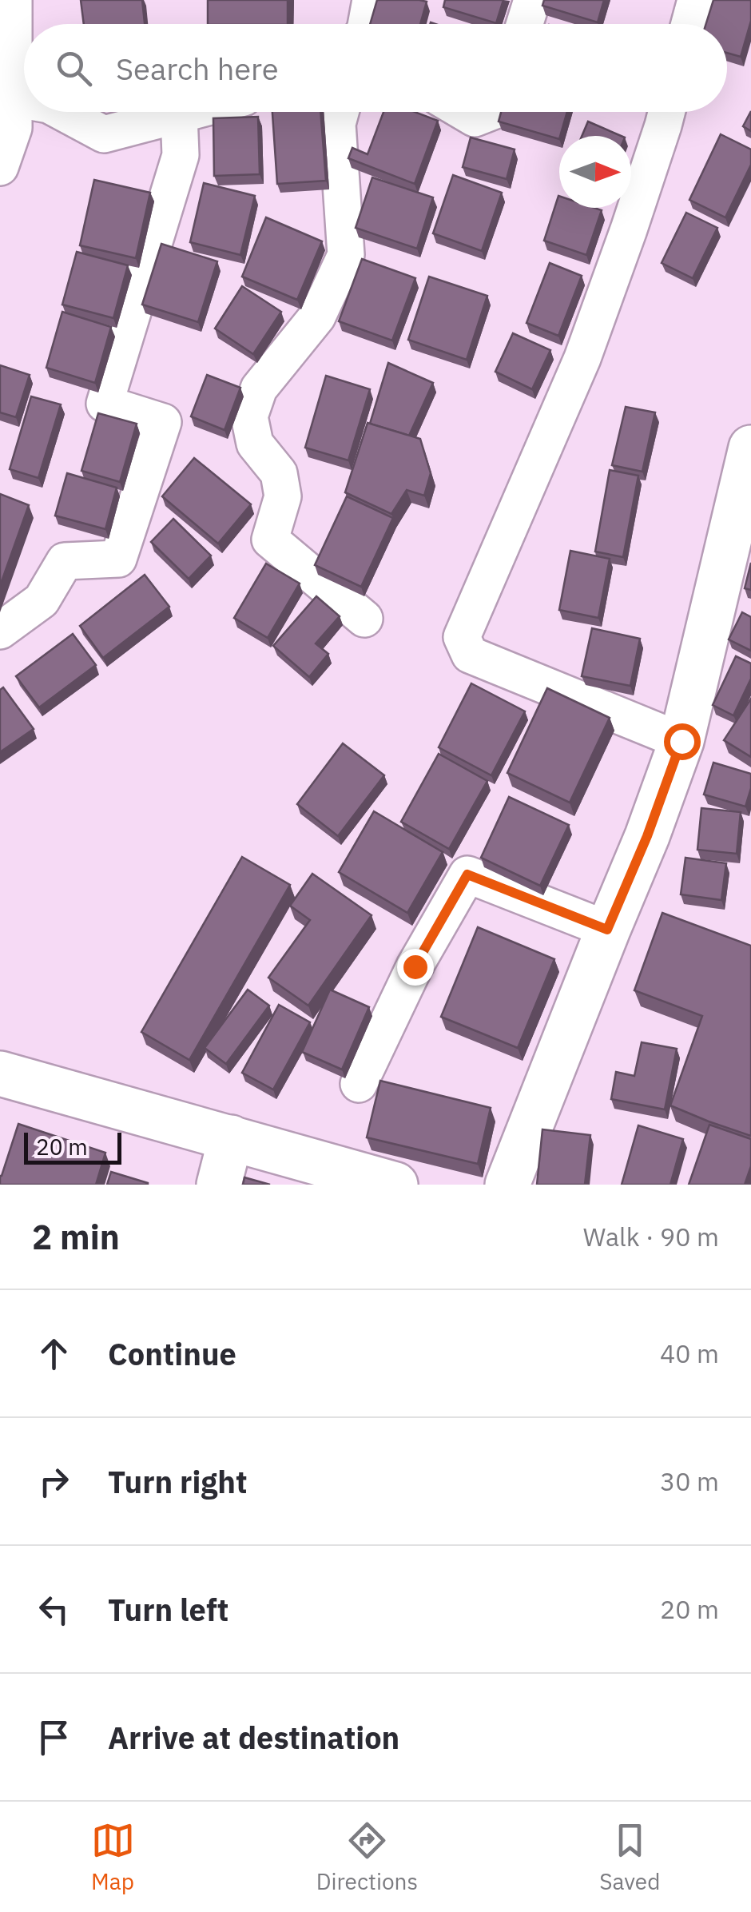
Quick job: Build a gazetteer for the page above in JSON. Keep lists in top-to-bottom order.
{
  "scale_bar": "20 m",
  "north": "right",
  "page": {
    "search": "Search here",
    "scale": "20 m",
    "heading": ["2 min", "Walk · 90 m"],
    "list": [
      ["Continue", "40 m"],
      ["Turn right", "30 m"],
      ["Turn left", "20 m"],
      "Arrive at destination"
    ],
    "nav": ["Map", "Directions", "Saved"]
  }
}
